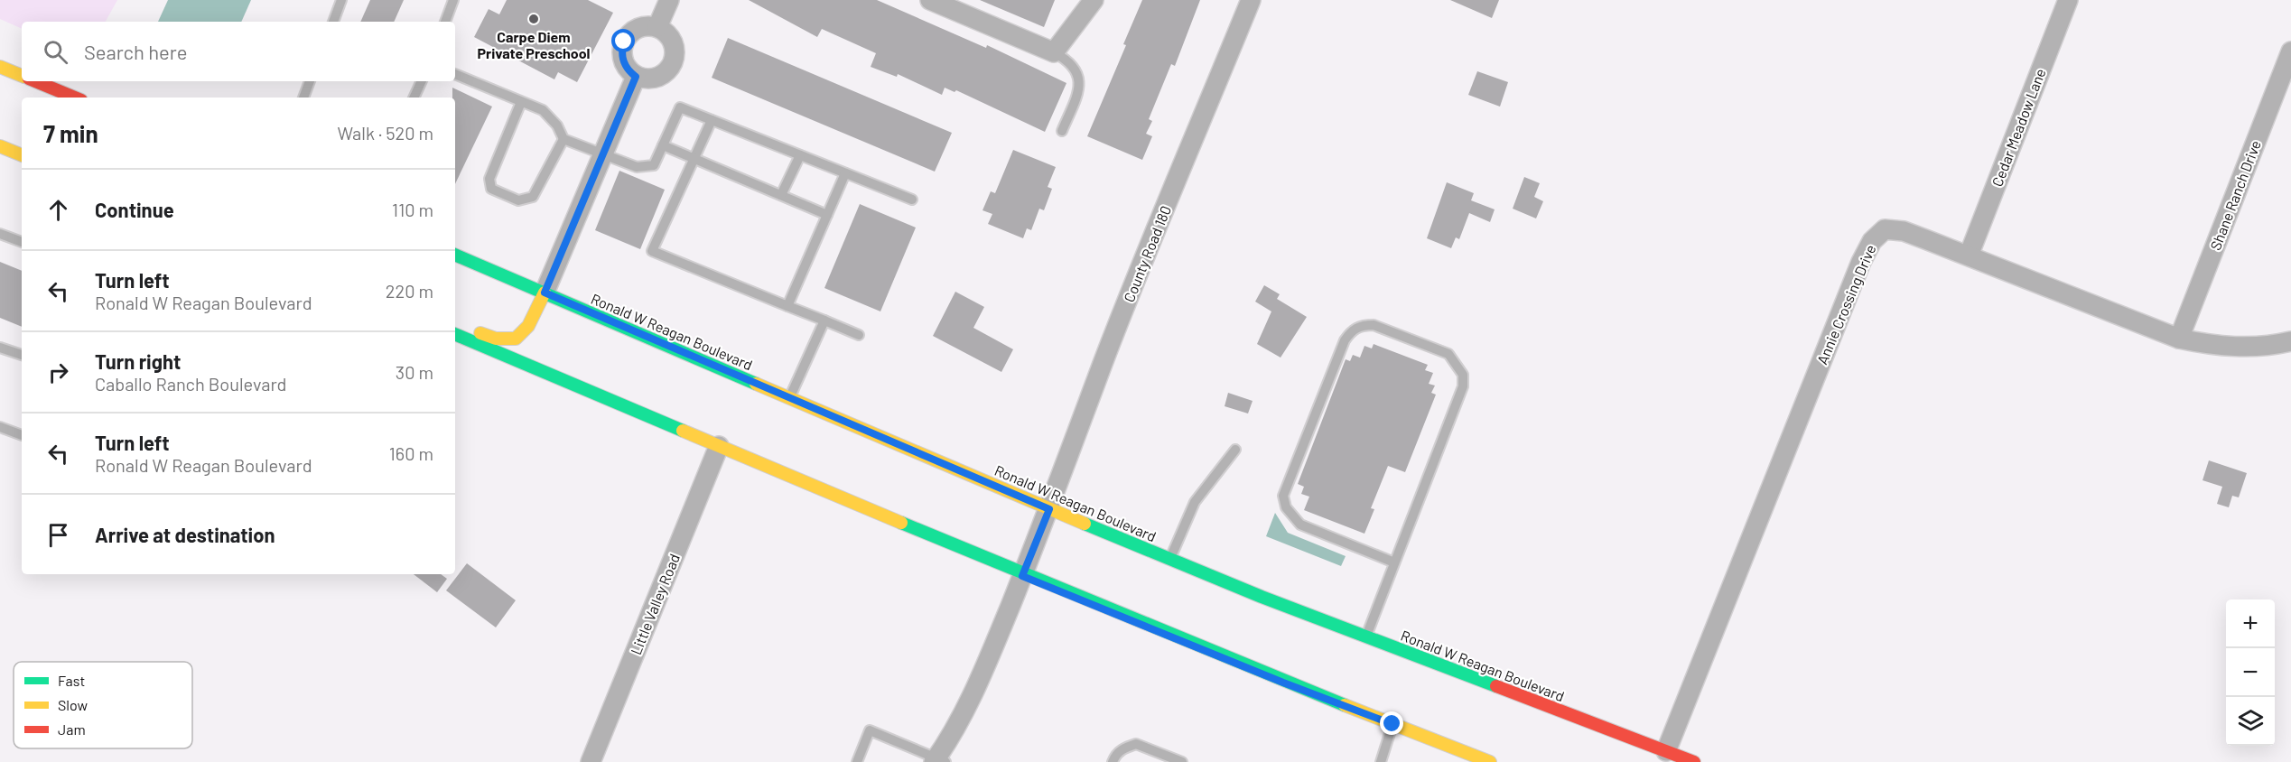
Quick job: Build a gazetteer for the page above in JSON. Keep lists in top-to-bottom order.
{
  "streets": {
    "main road": ["Ronald W Reagan Boulevard"],
    "street": [
      "Cedar Meadow Lane",
      "Shane Ranch Drive",
      "County Road 180",
      "Annie Crossing Drive",
      "Little Valley Road"
    ]
  },
  "crossings": [
    ["Cedar Meadow Lane", "Annie Crossing Drive"],
    ["Shane Ranch Drive", "Annie Crossing Drive"],
    ["County Road 180", "Ronald W Reagan Boulevard"],
    ["Annie Crossing Drive", "Ronald W Reagan Boulevard"]
  ],
  "places": ["Carpe Diem Private Preschool"],
  "legend": ["Fast", "Slow", "Jam"],
  "page": {
    "search": "Search here",
    "heading": ["7 min", "Walk · 520 m"],
    "list": [
      ["Continue", "110 m"],
      ["Turn left", "Ronald W Reagan Boulevard", "220 m"],
      ["Turn right", "Caballo Ranch Boulevard", "30 m"],
      ["Turn left", "Ronald W Reagan Boulevard", "160 m"],
      "Arrive at destination"
    ],
    "map_buttons": ["+", "−"]
  }
}
